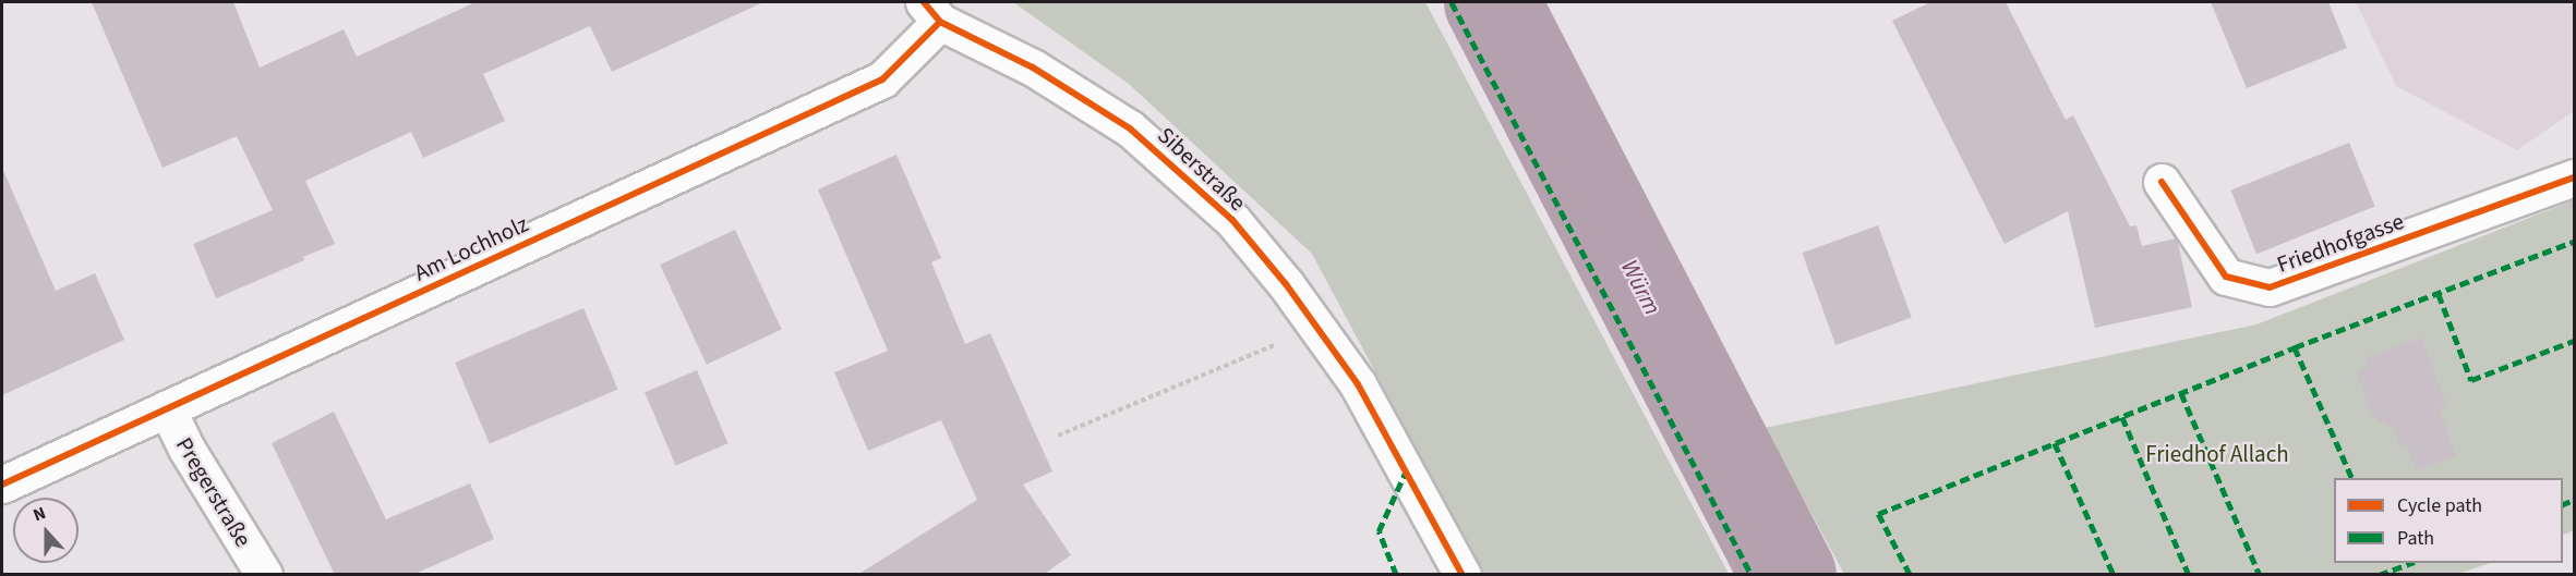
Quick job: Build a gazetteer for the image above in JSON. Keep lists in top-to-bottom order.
{
  "streets": {
    "street": [
      "Siberstraße",
      "Friedhofgasse",
      "Am Lochholz",
      "Pregerstraße"
    ]
  },
  "crossings": [
    ["Siberstraße", "Am Lochholz"],
    ["Am Lochholz", "Pregerstraße"]
  ],
  "water": ["Würm"],
  "parks": ["Friedhof Allach"],
  "legend": ["Cycle path", "Path"],
  "north": "top"
}
